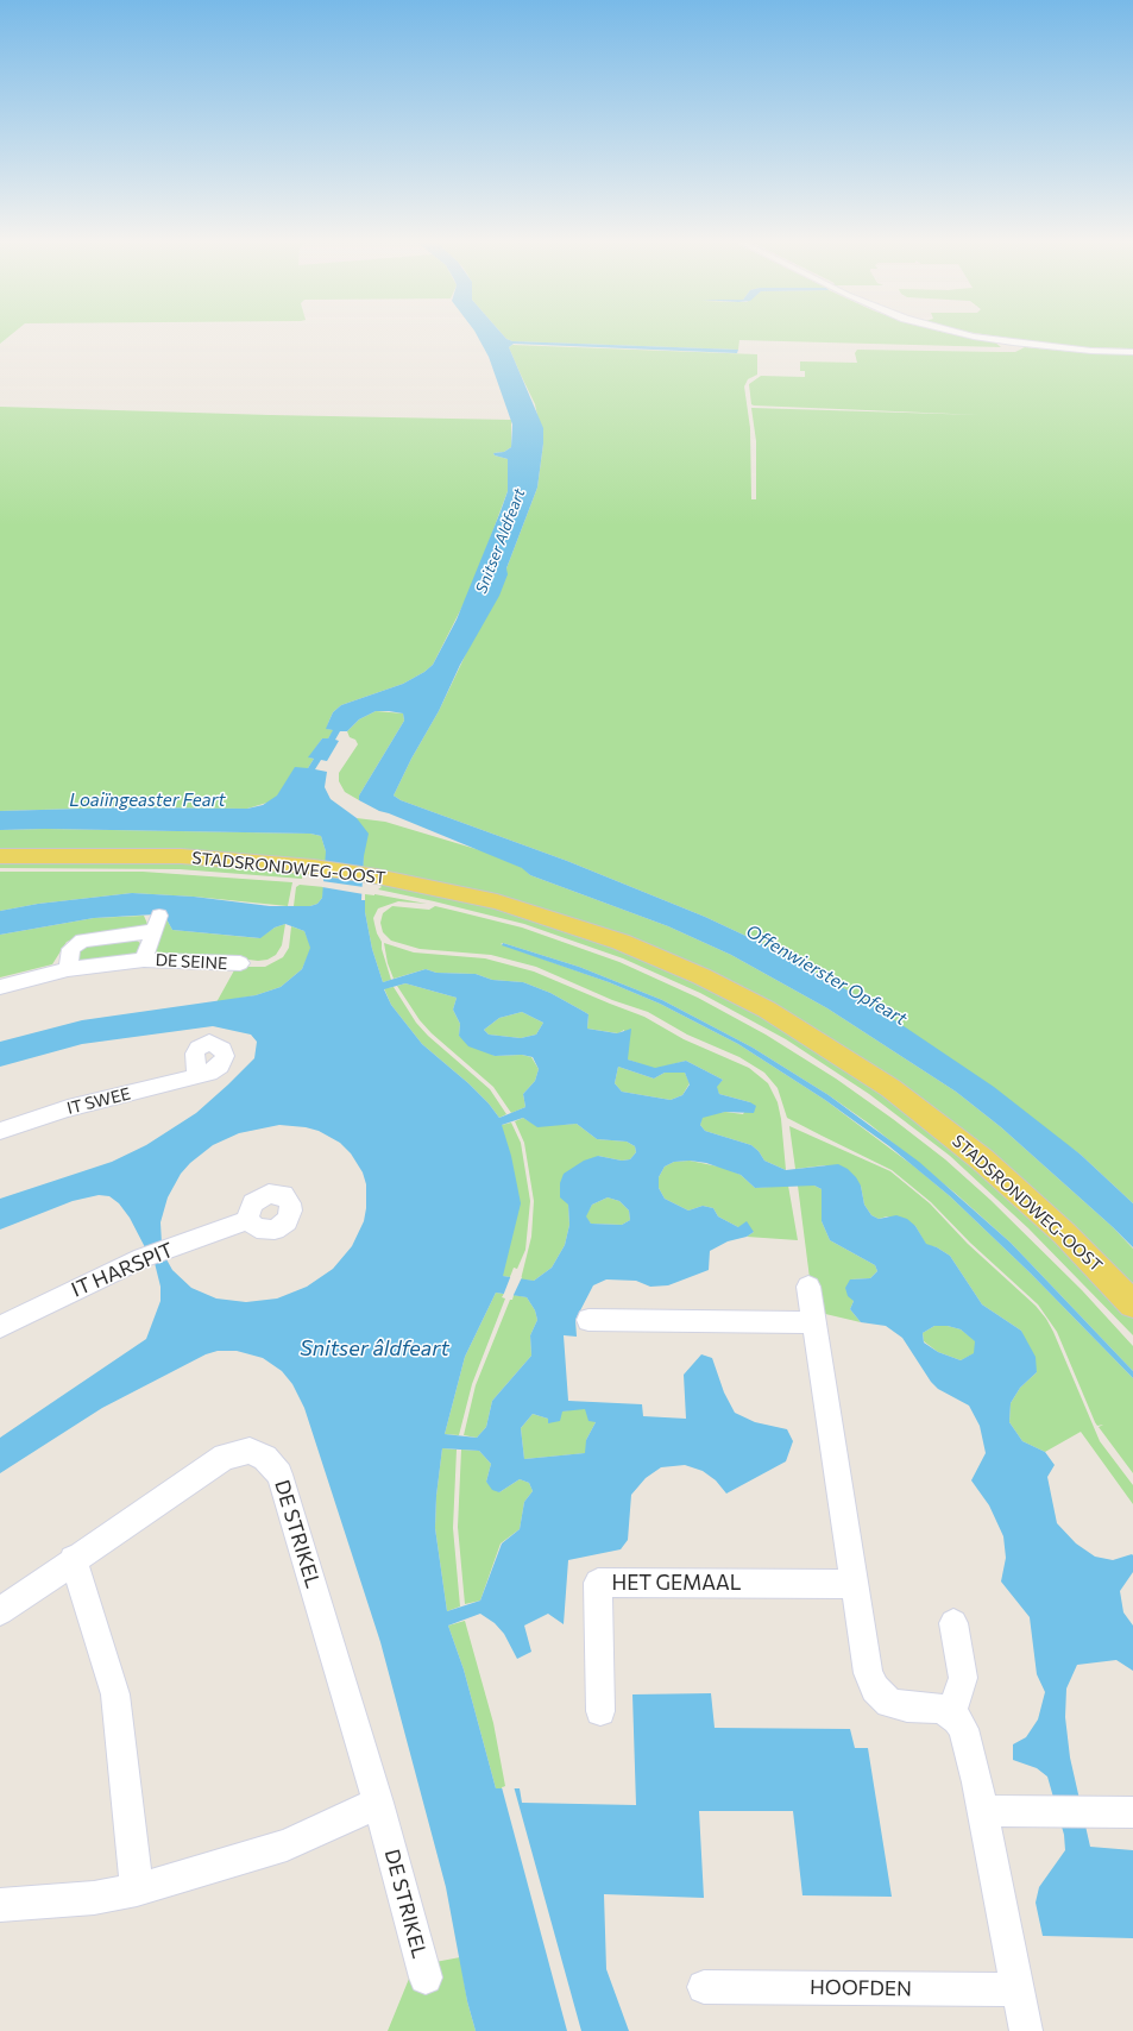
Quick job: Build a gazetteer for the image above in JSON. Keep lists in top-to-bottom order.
{
  "streets": {
    "main road": ["STADSRONDWEG-OOST"],
    "street": [
      "DE SEINE",
      "IT SWEE",
      "IT HARSPIT",
      "DE STRIKEL",
      "HET GEMAAL",
      "HOOFDEN"
    ]
  },
  "water": [
    "Snitser Aldfeart",
    "Loaiïngeaster Feart",
    "Offenwierster Opfeart",
    "Snitser âldfeart"
  ]
}
